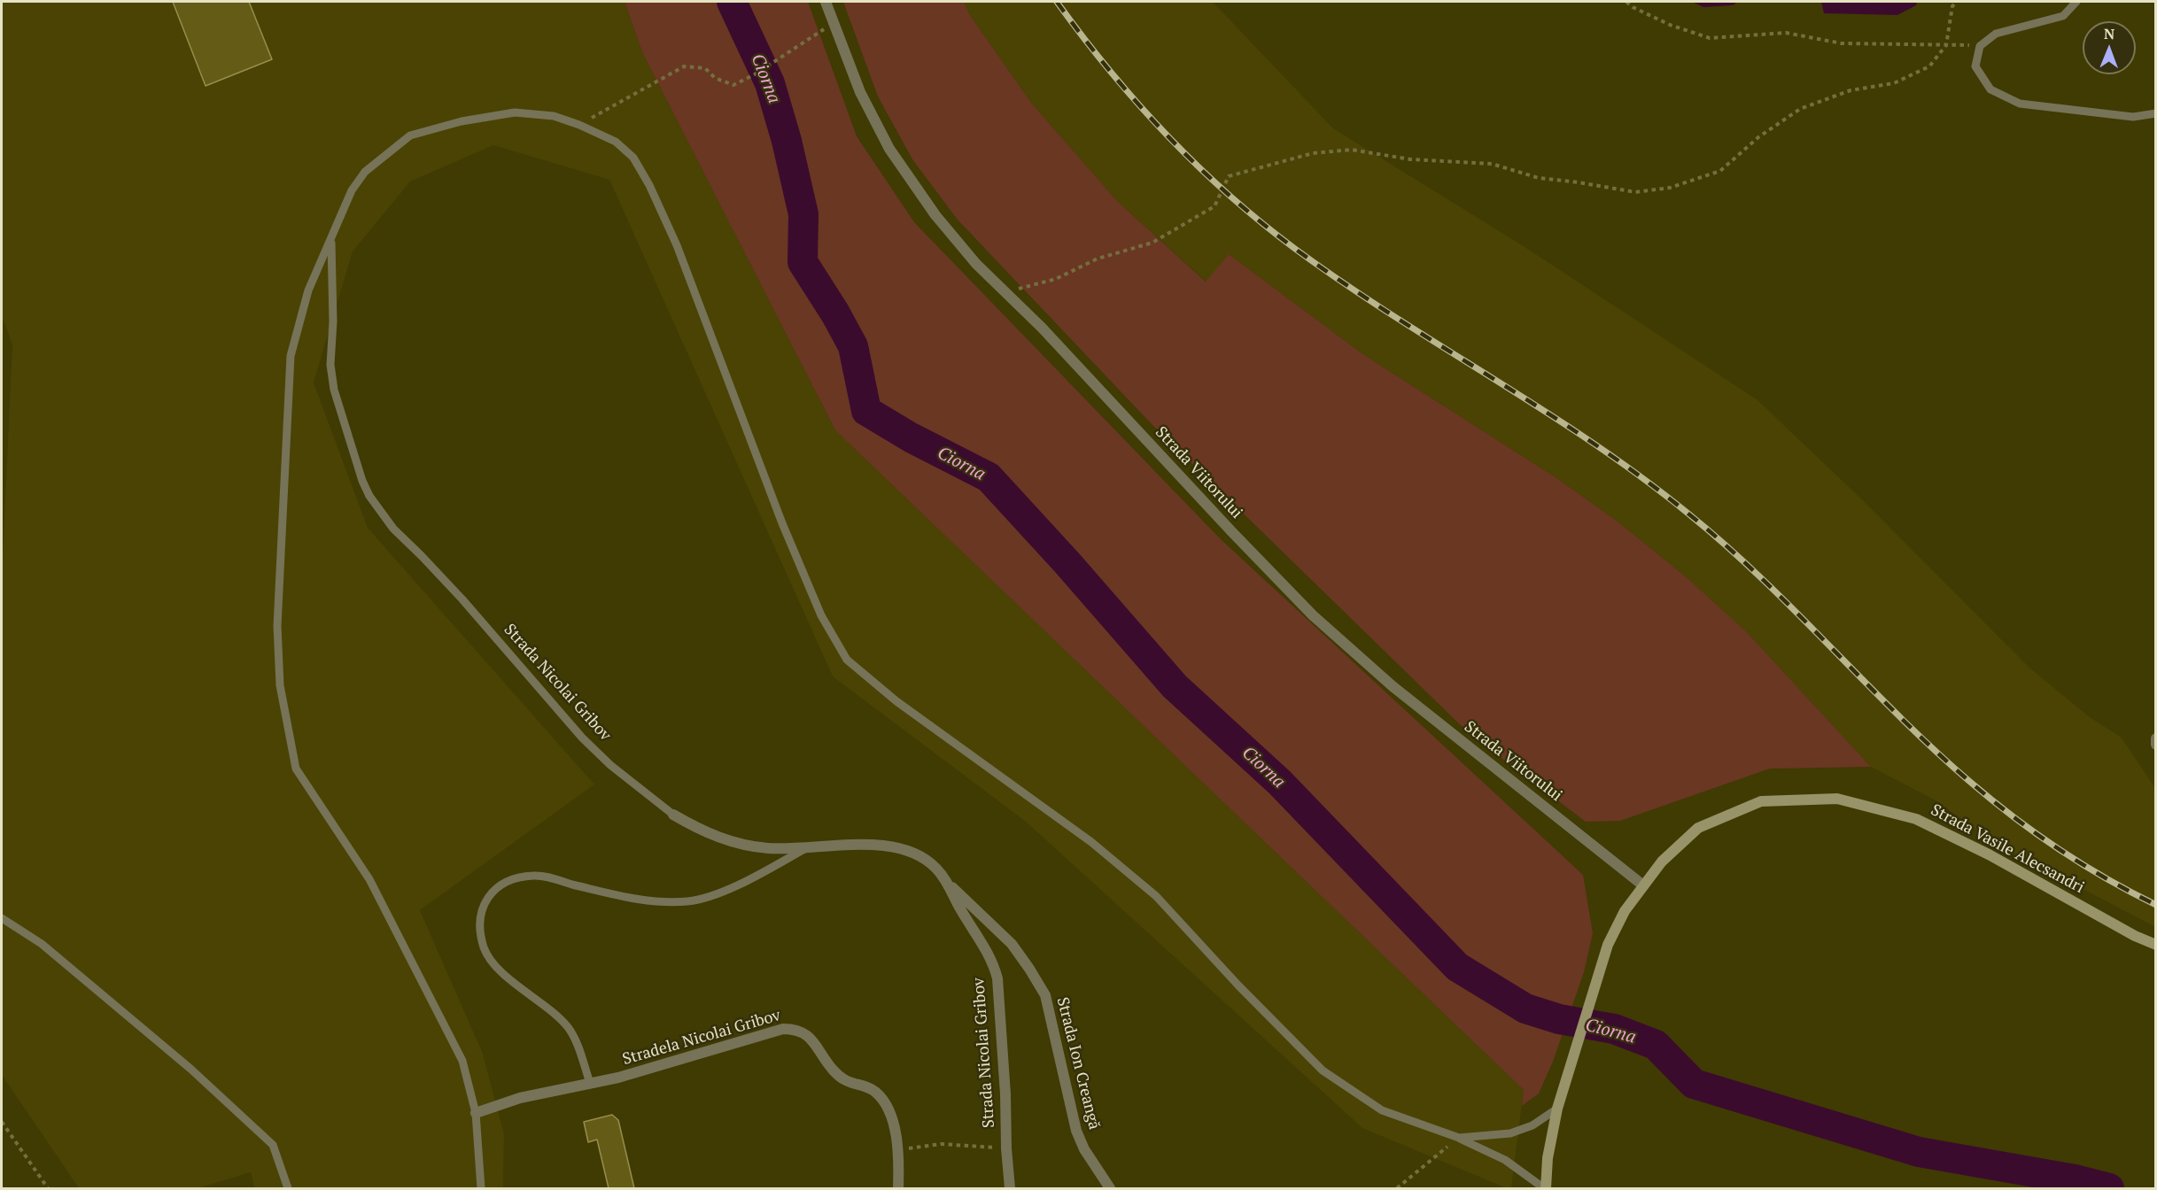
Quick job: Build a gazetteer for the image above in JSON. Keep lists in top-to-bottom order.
{
  "streets": {
    "main road": ["Strada Vasile Alecsandri"],
    "street": [
      "Strada Viitorului",
      "Strada Nicolai Gribov",
      "Stradela Nicolai Gribov",
      "Strada Ion Creangă"
    ]
  },
  "crossings": [
    ["Strada Viitorului", "Strada Vasile Alecsandri"],
    ["Strada Nicolai Gribov", "Stradela Nicolai Gribov"],
    ["Strada Nicolai Gribov", "Strada Ion Creangă"]
  ],
  "water": ["Ciorna"],
  "north": "top"
}
